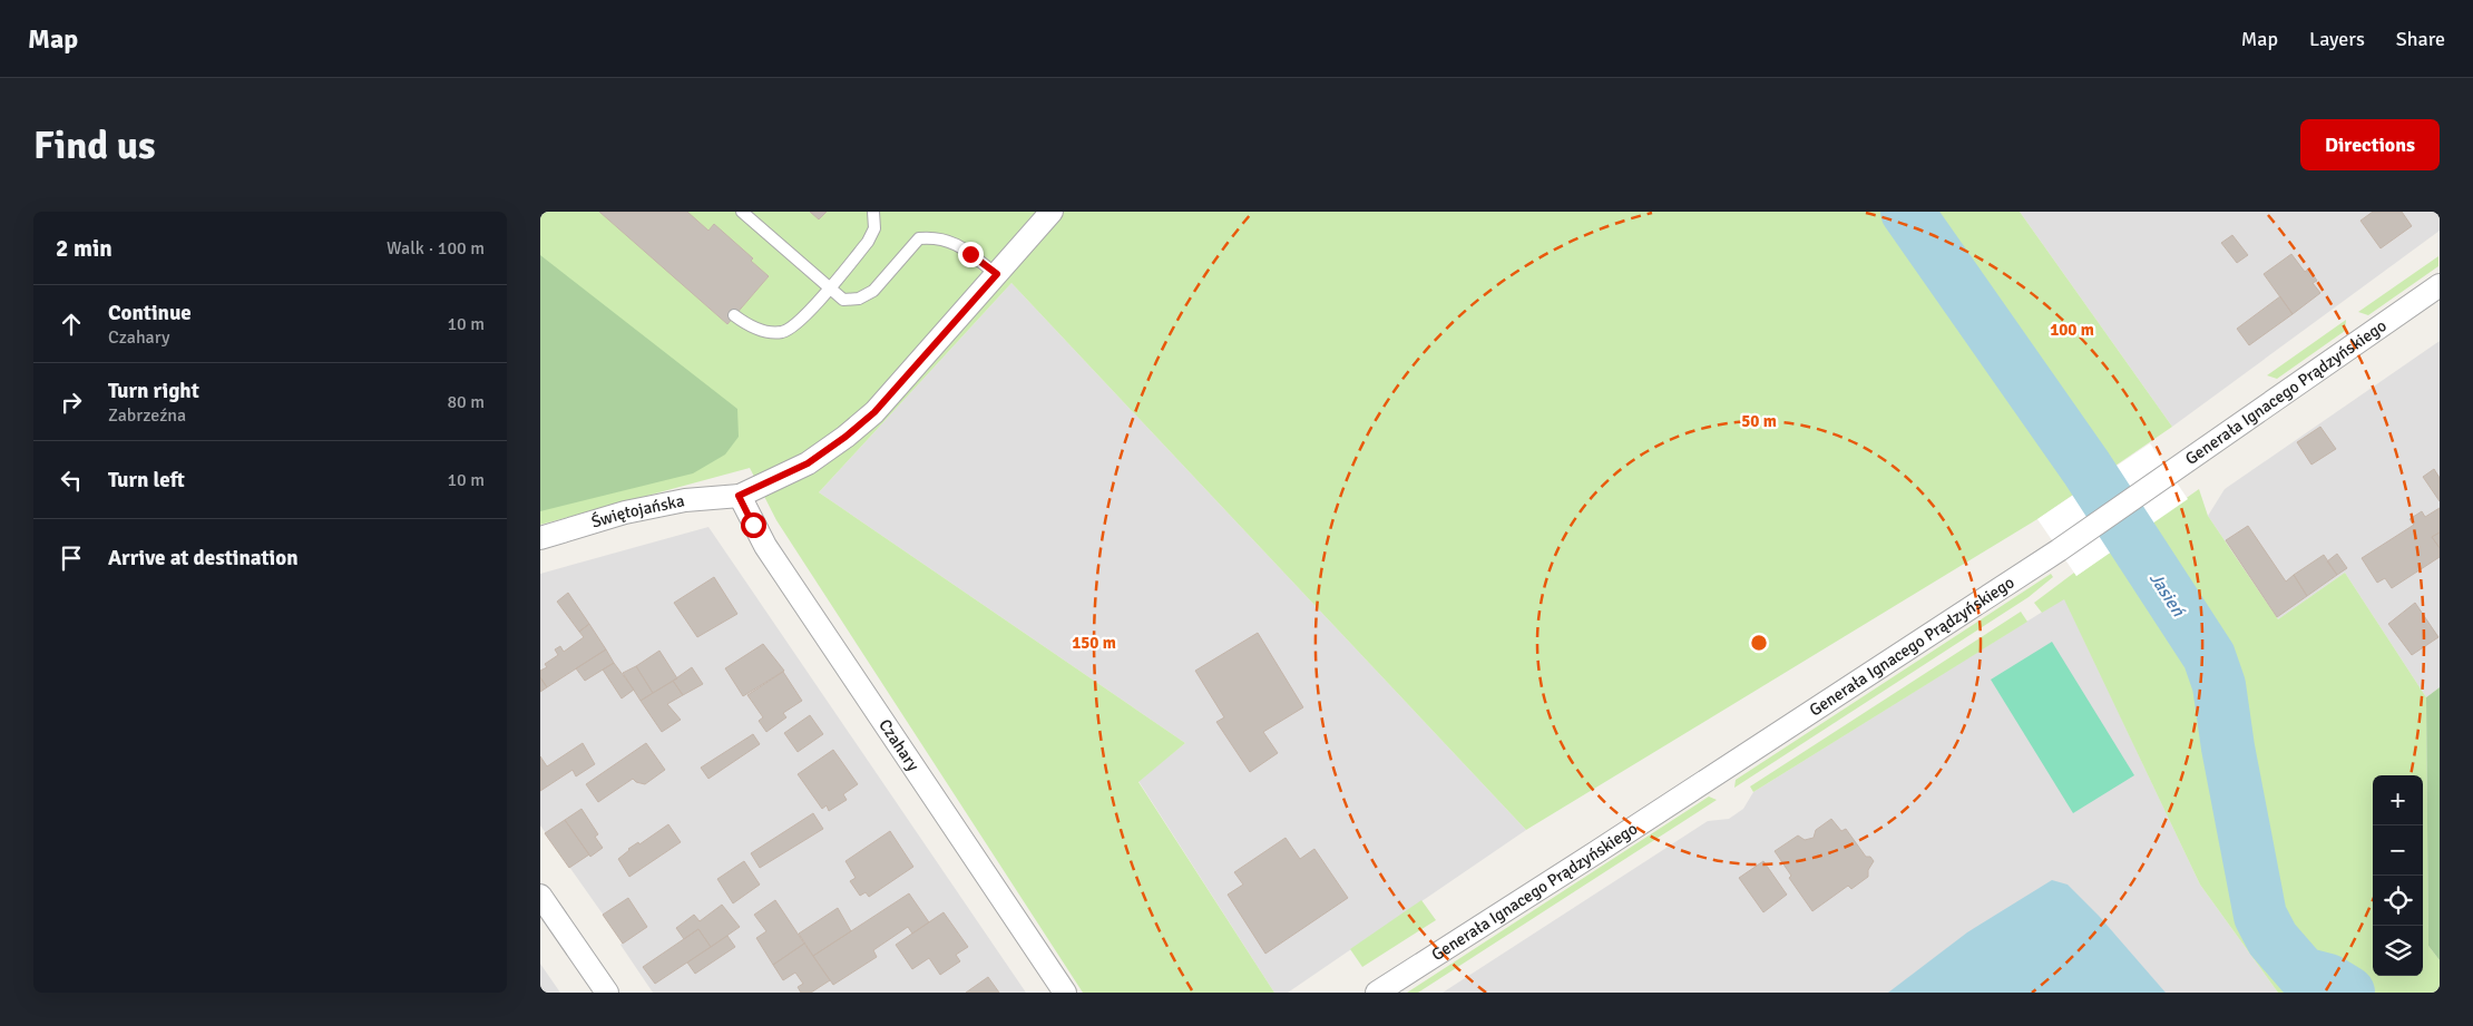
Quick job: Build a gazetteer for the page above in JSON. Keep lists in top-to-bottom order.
{
  "streets": {
    "street": ["Generała Ignacego Prądzyńskiego", "Świętojańska", "Czahary"]
  },
  "crossings": [
    ["Świętojańska", "Czahary"]
  ],
  "water": ["Jasień"],
  "page": {
    "header": "Map",
    "nav": ["Map", "Layers", "Share"],
    "buttons": "Directions",
    "title": "Find us",
    "heading": ["2 min", "Walk · 100 m"],
    "list": [
      ["Continue", "Czahary", "10 m"],
      ["Turn right", "Zabrzeźna", "80 m"],
      ["Turn left", "10 m"],
      "Arrive at destination"
    ],
    "map_buttons": ["+", "−"]
  },
  "rings": ["100 m", "50 m", "150 m"]
}
